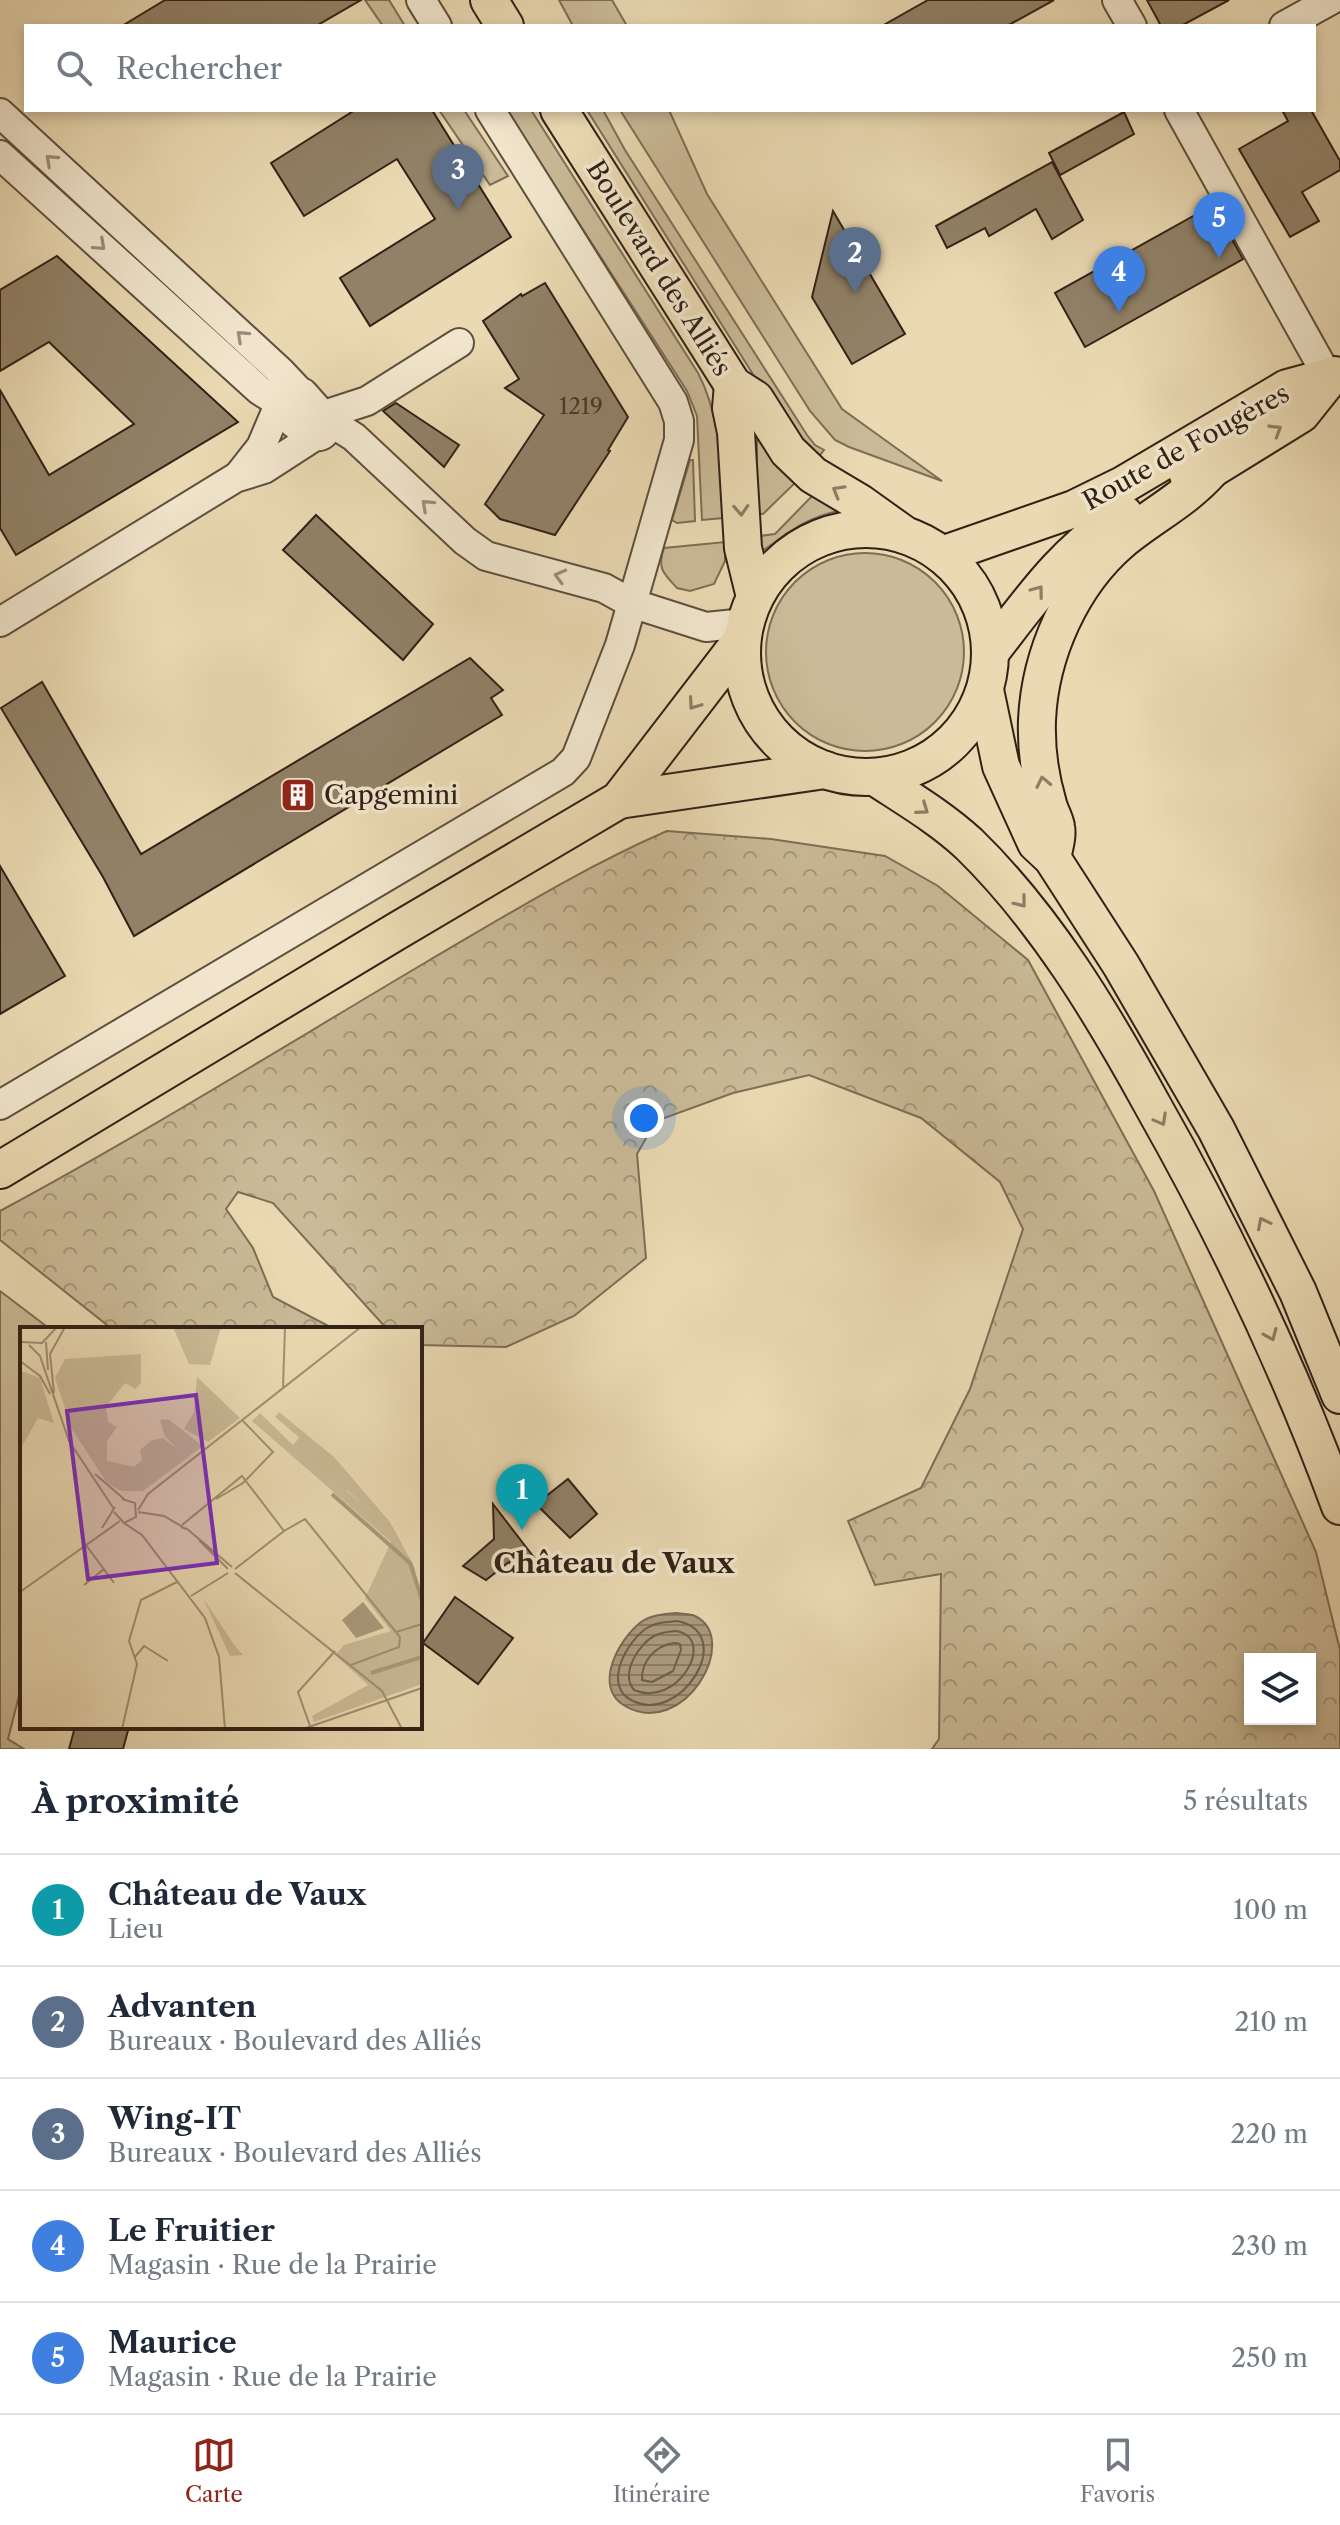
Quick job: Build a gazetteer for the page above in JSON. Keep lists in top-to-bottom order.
{
  "streets": {
    "main road": ["Boulevard des Alliés", "Route de Fougères"]
  },
  "crossings": [
    ["Boulevard des Alliés", "Route de Fougères"]
  ],
  "districts": ["Château de Vaux"],
  "places": {
    "building": ["Capgemini"]
  },
  "house_numbers": ["1219"],
  "page": {
    "search": "Rechercher",
    "pins": [
      "3",
      "5",
      "2",
      "4",
      "1"
    ],
    "heading": ["À proximité", "5 résultats"],
    "list": [
      {
        "mark": "1",
        "name": "Château de Vaux",
        "note": "Lieu",
        "value": "100 m"
      },
      {
        "mark": "2",
        "name": "Advanten",
        "note": "Bureaux · Boulevard des Alliés",
        "value": "210 m"
      },
      {
        "mark": "3",
        "name": "Wing-IT",
        "note": "Bureaux · Boulevard des Alliés",
        "value": "220 m"
      },
      {
        "mark": "4",
        "name": "Le Fruitier",
        "note": "Magasin · Rue de la Prairie",
        "value": "230 m"
      },
      {
        "mark": "5",
        "name": "Maurice",
        "note": "Magasin · Rue de la Prairie",
        "value": "250 m"
      }
    ],
    "nav": ["Carte", "Itinéraire", "Favoris"]
  }
}
